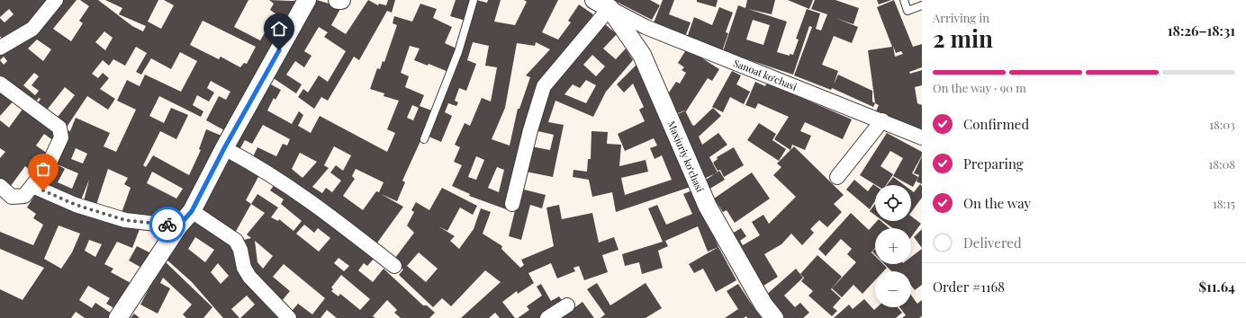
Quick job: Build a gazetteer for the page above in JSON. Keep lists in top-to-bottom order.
{
  "streets": {
    "street": ["Sanoat koʻchasi", "Maxjuriy koʻchasi"]
  },
  "crossings": [
    ["Sanoat koʻchasi", "Maxjuriy koʻchasi"]
  ],
  "page": {
    "heading": ["2 min", "Arriving in", "18:26–18:31"],
    "panel": ["Order #1168", "$11.64"],
    "bar": "On the way · 90 m",
    "list": [
      ["Confirmed", "18:03"],
      ["Preparing", "18:08"],
      ["On the way", "18:15"],
      "Delivered"
    ],
    "map_buttons": ["+", "−"]
  }
}
